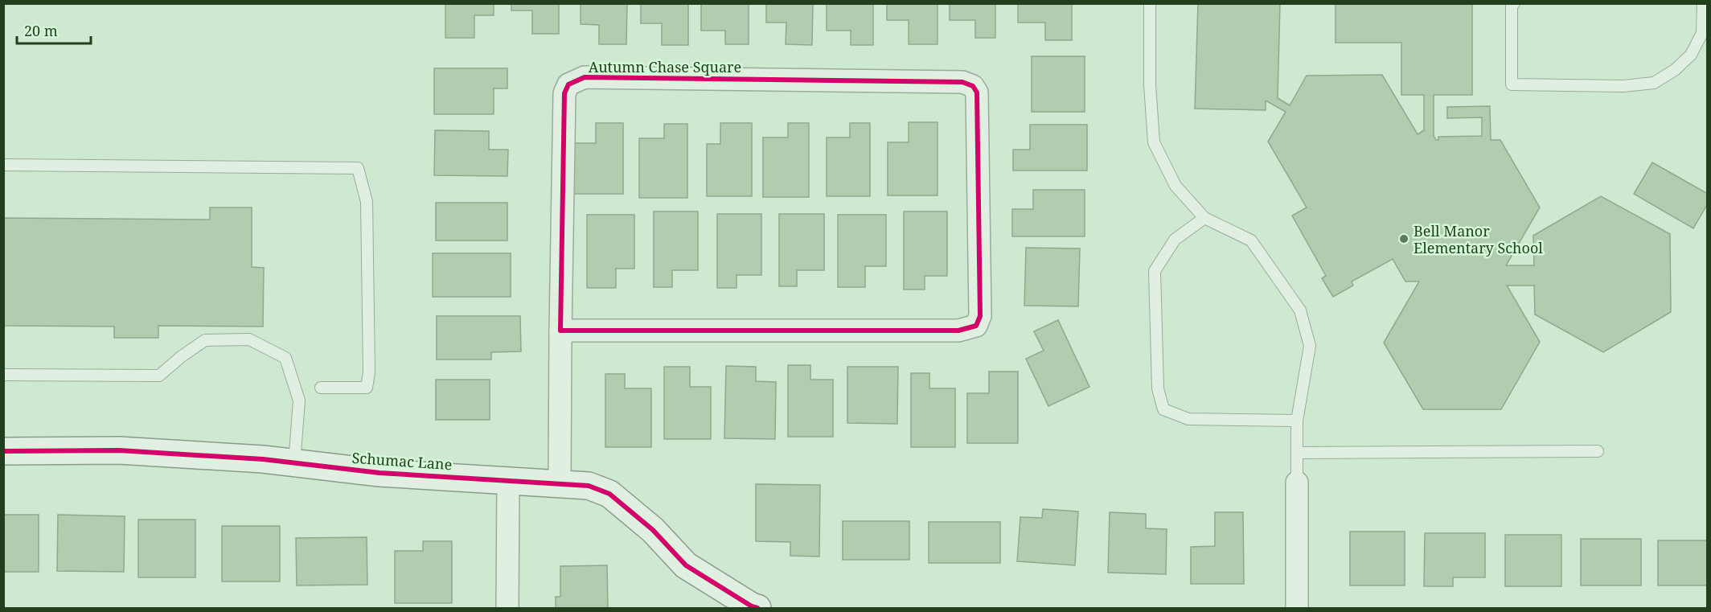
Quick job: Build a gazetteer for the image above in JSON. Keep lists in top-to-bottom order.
{
  "streets": {
    "street": ["Autumn Chase Square", "Schumac Lane"]
  },
  "crossings": [
    ["Autumn Chase Square", "Schumac Lane"]
  ],
  "places": ["Bell Manor Elementary School"],
  "scale_bar": "20 m"
}
